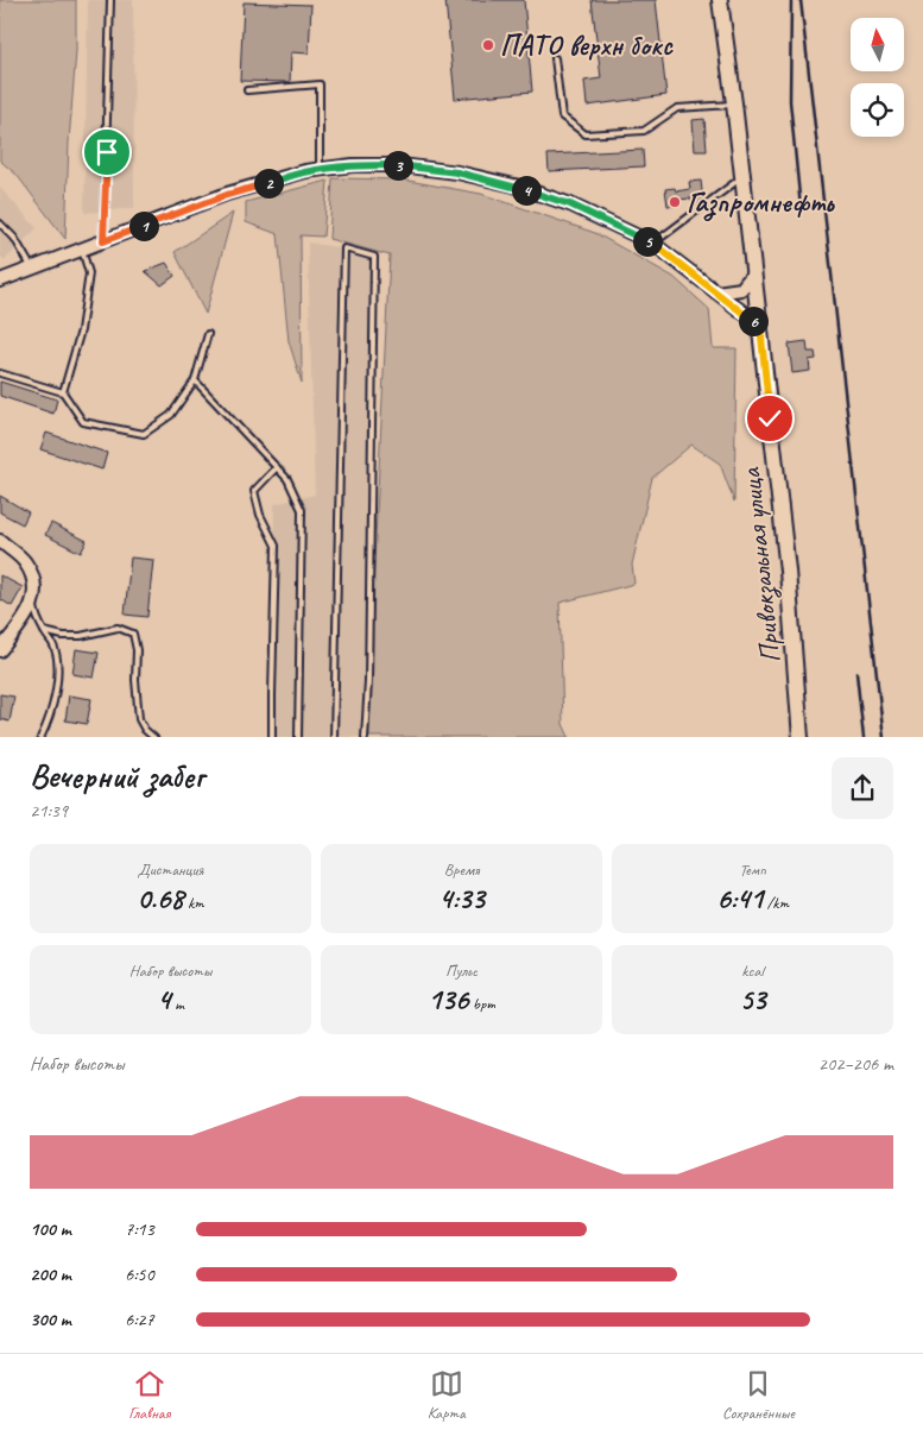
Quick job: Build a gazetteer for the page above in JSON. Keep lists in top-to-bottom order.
{
  "streets": {
    "main road": ["Привокзальная улица"]
  },
  "places": ["ПАТО верхн бокс", "Газпромнефть"],
  "north": "top",
  "page": {
    "pins": [
      "3",
      "2",
      "4",
      "1",
      "5",
      "6"
    ],
    "heading": ["Вечерний забег", "21:39"],
    "stats": [
      ["Дистанция", "0.68 km"],
      ["Время", "4:33"],
      ["Темп", "6:41 /km"],
      ["Набор высоты", "4 m"],
      ["Пульс", "136 bpm"],
      ["kcal", "53"]
    ],
    "chart": ["Набор высоты", "202–206 m"],
    "list": [
      {
        "name": "100 m",
        "note": "7:13"
      },
      {
        "name": "200 m",
        "note": "6:50"
      },
      {
        "name": "300 m",
        "note": "6:27"
      }
    ],
    "tabs": ["Главная", "Карта", "Сохранённые"]
  }
}
